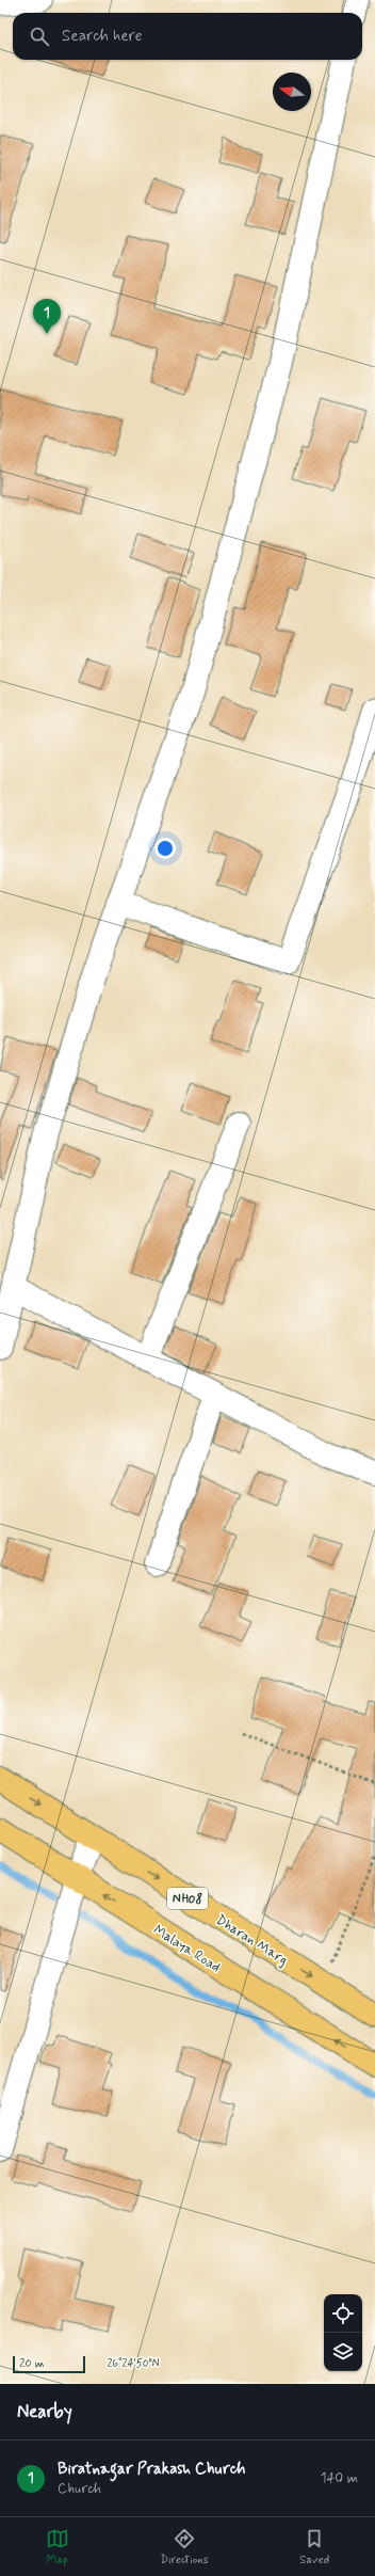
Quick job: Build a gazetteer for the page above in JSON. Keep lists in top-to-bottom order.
{
  "streets": {
    "main road": ["NH08", "Dharan Marg", "Malaya Road"]
  },
  "one_way": ["Dharan Marg", "Malaya Road"],
  "scale_bar": "20 m",
  "north": "left",
  "page": {
    "search": "Search here",
    "pins": "1",
    "scale": "20 m",
    "heading": "Nearby",
    "list": [
      {
        "mark": "1",
        "name": "Biratnagar Prakash Church",
        "note": "Church",
        "value": "140 m"
      }
    ],
    "nav": ["Map", "Directions", "Saved"]
  },
  "coordinates": ["26°24'50\"N"]
}
